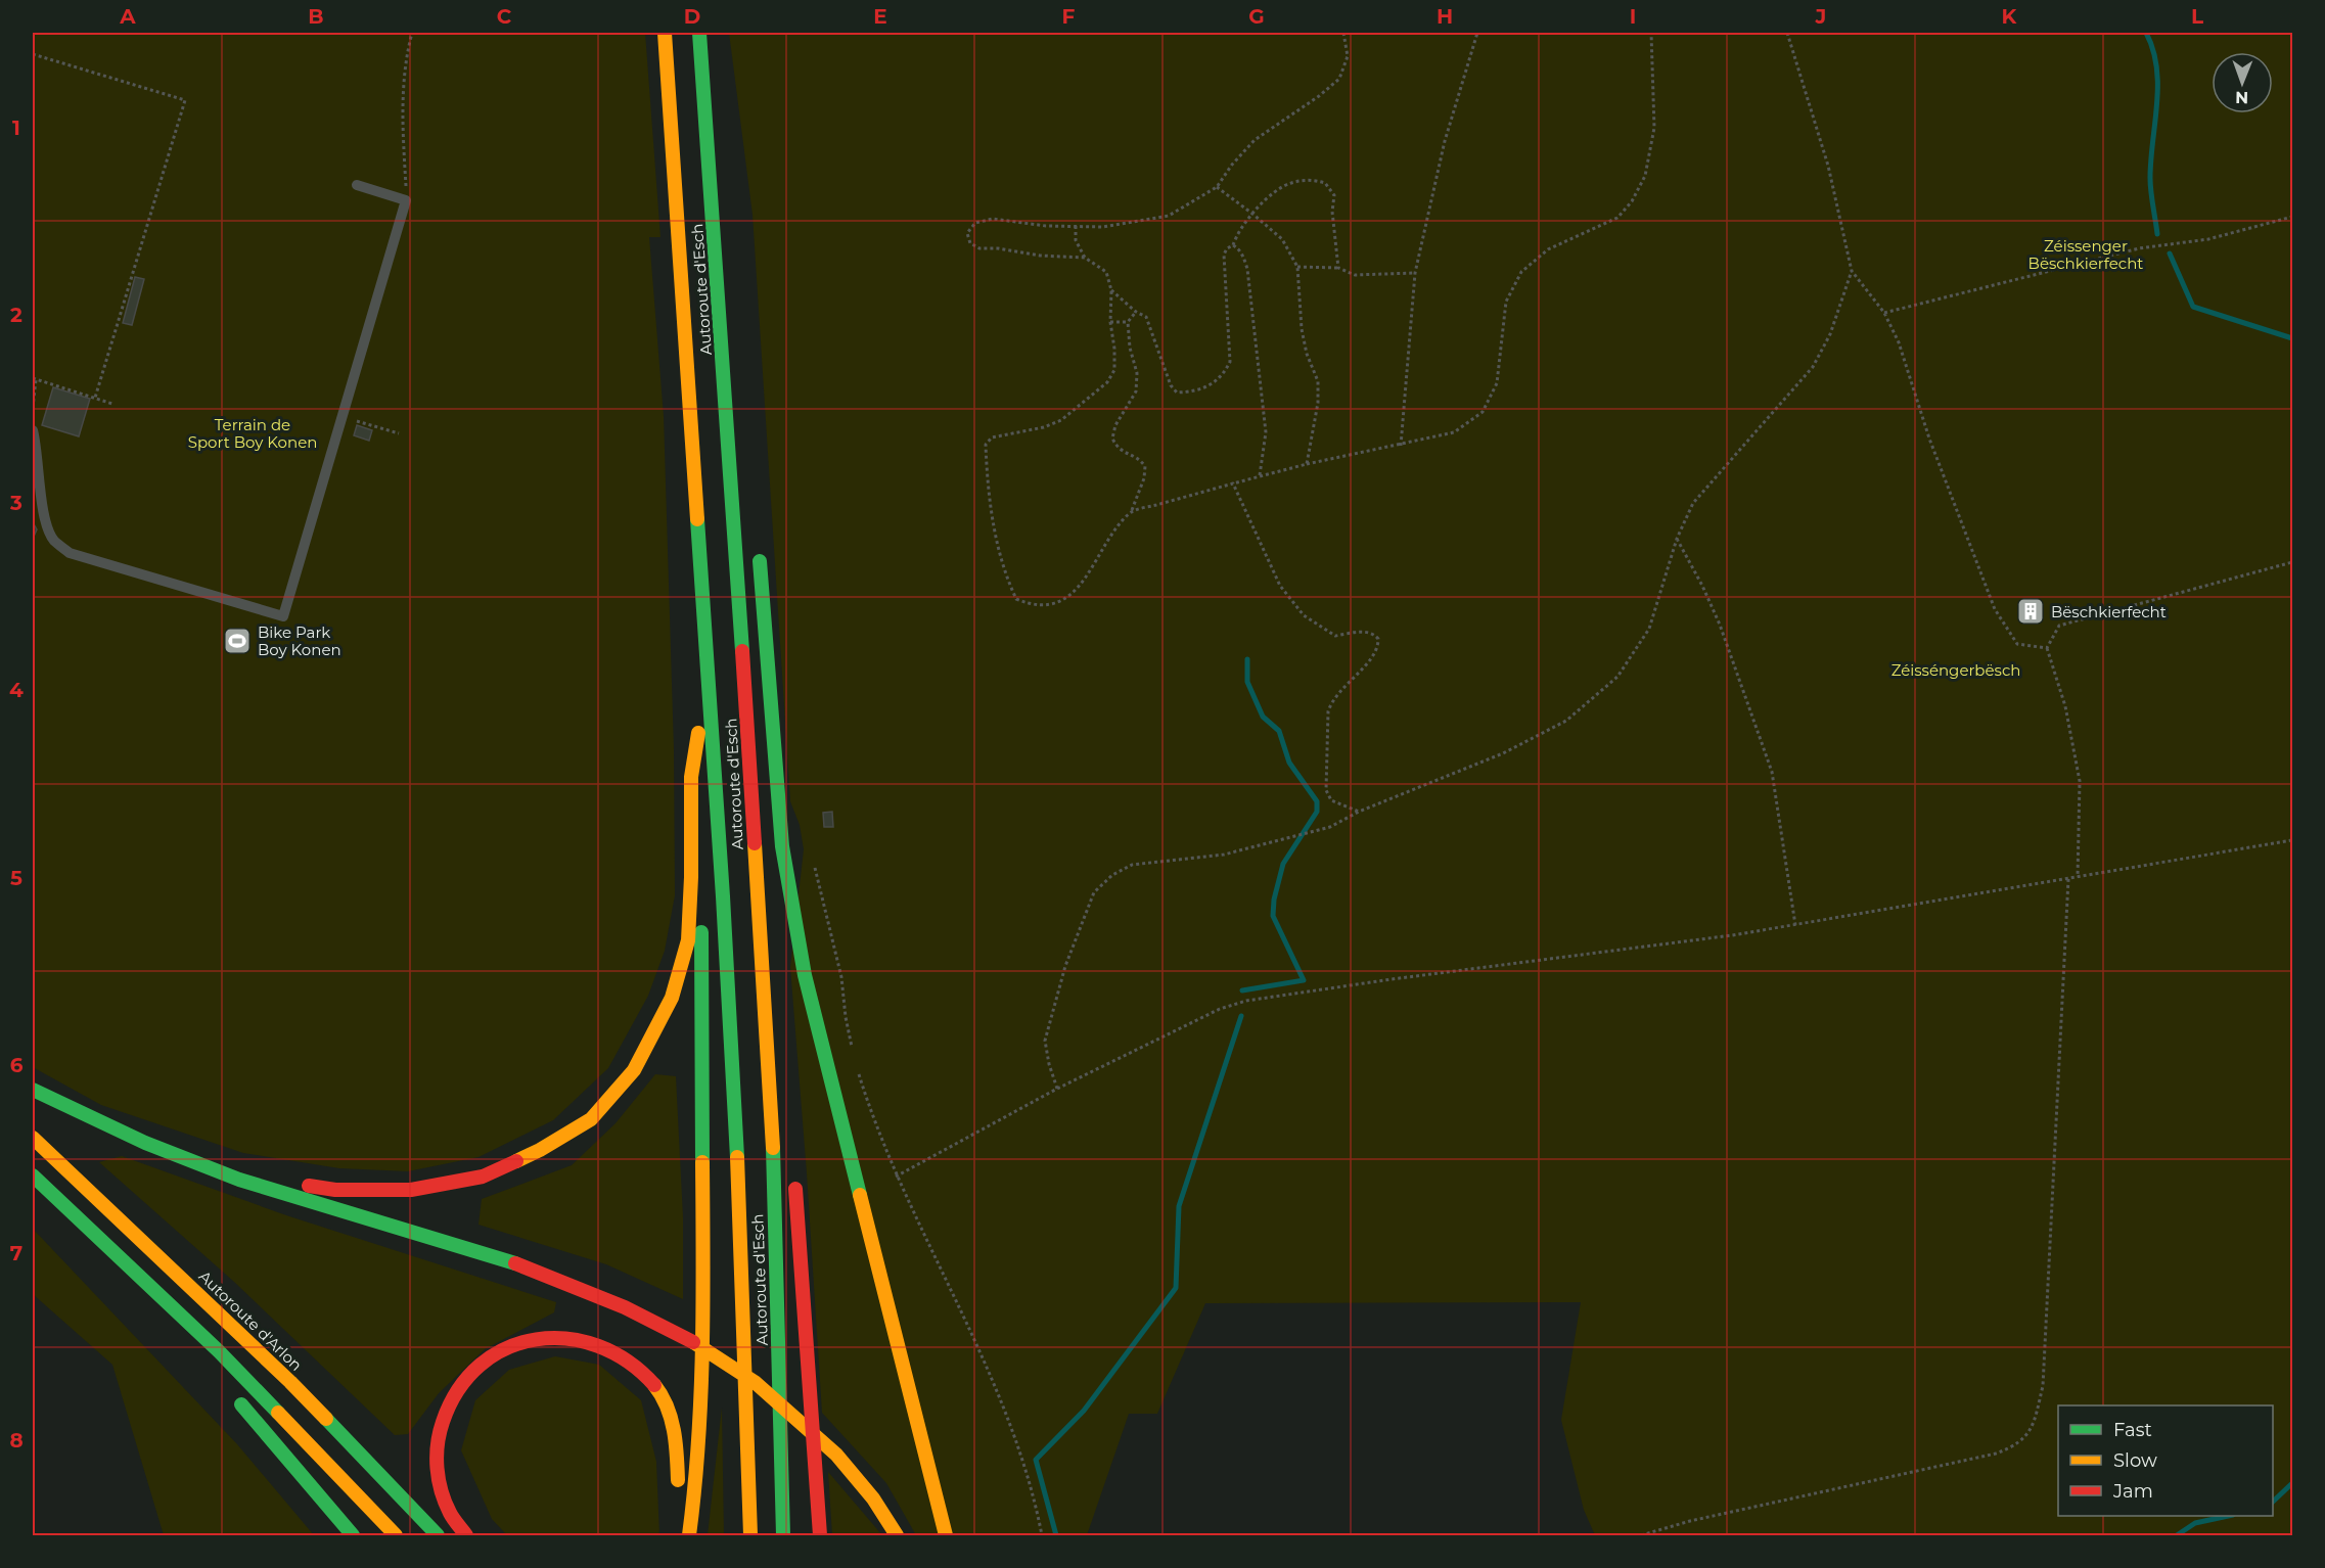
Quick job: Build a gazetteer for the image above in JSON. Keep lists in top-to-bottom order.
{
  "streets": {
    "highway": ["Autoroute d'Esch", "Autoroute d'Arlon"]
  },
  "parks": ["Zéissenger Bëschkierfecht", "Terrain de Sport Boy Konen", "Zéisséngerbësch"],
  "places": {
    "building": ["Bëschkierfecht"],
    "sports": ["Bike Park Boy Konen"]
  },
  "legend": ["Fast", "Slow", "Jam"],
  "north": "bottom",
  "grid": {
    "columns": [
      "A",
      "B",
      "C",
      "D",
      "E",
      "F",
      "G",
      "H",
      "I",
      "J",
      "K",
      "L"
    ],
    "rows": [
      "1",
      "2",
      "3",
      "4",
      "5",
      "6",
      "7",
      "8"
    ]
  }
}
